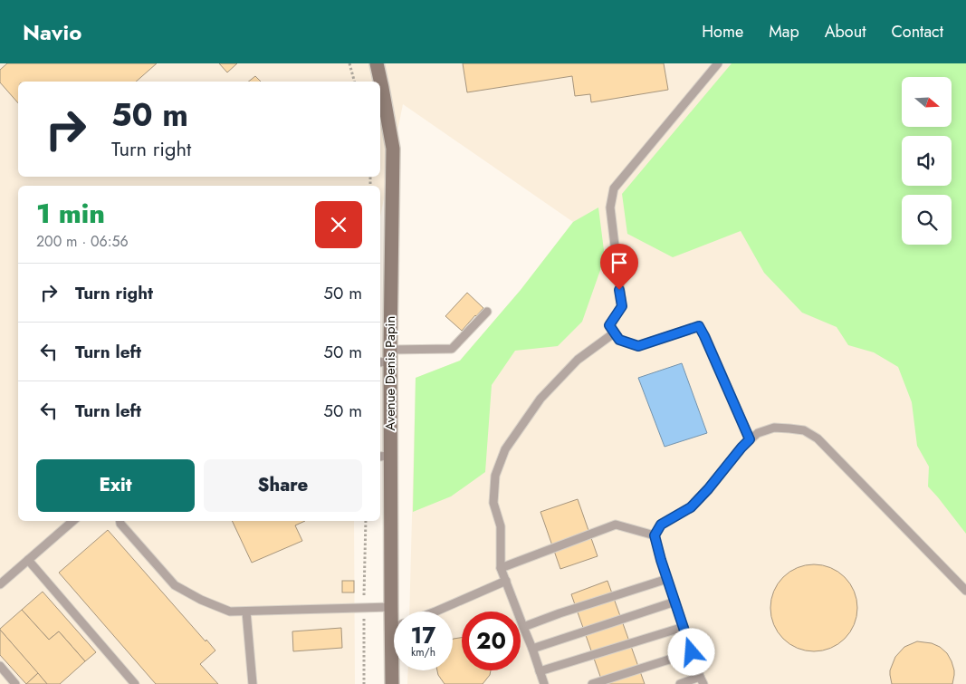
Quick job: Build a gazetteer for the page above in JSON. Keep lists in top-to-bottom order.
{
  "streets": {
    "main road": ["Avenue Denis Papin"]
  },
  "north": "right",
  "page": {
    "header": "Navio",
    "nav": [
      "Home",
      "Map",
      "About",
      "Contact"
    ],
    "turn": ["50 m", "Turn right"],
    "heading": ["1 min", "200 m · 06:56"],
    "list": [
      {
        "name": "Turn right",
        "value": "50 m"
      },
      {
        "name": "Turn left",
        "value": "50 m"
      },
      {
        "name": "Turn left",
        "value": "50 m"
      }
    ],
    "buttons": ["Exit", "Share"],
    "speed": "17 km/h",
    "limit": "20"
  }
}
